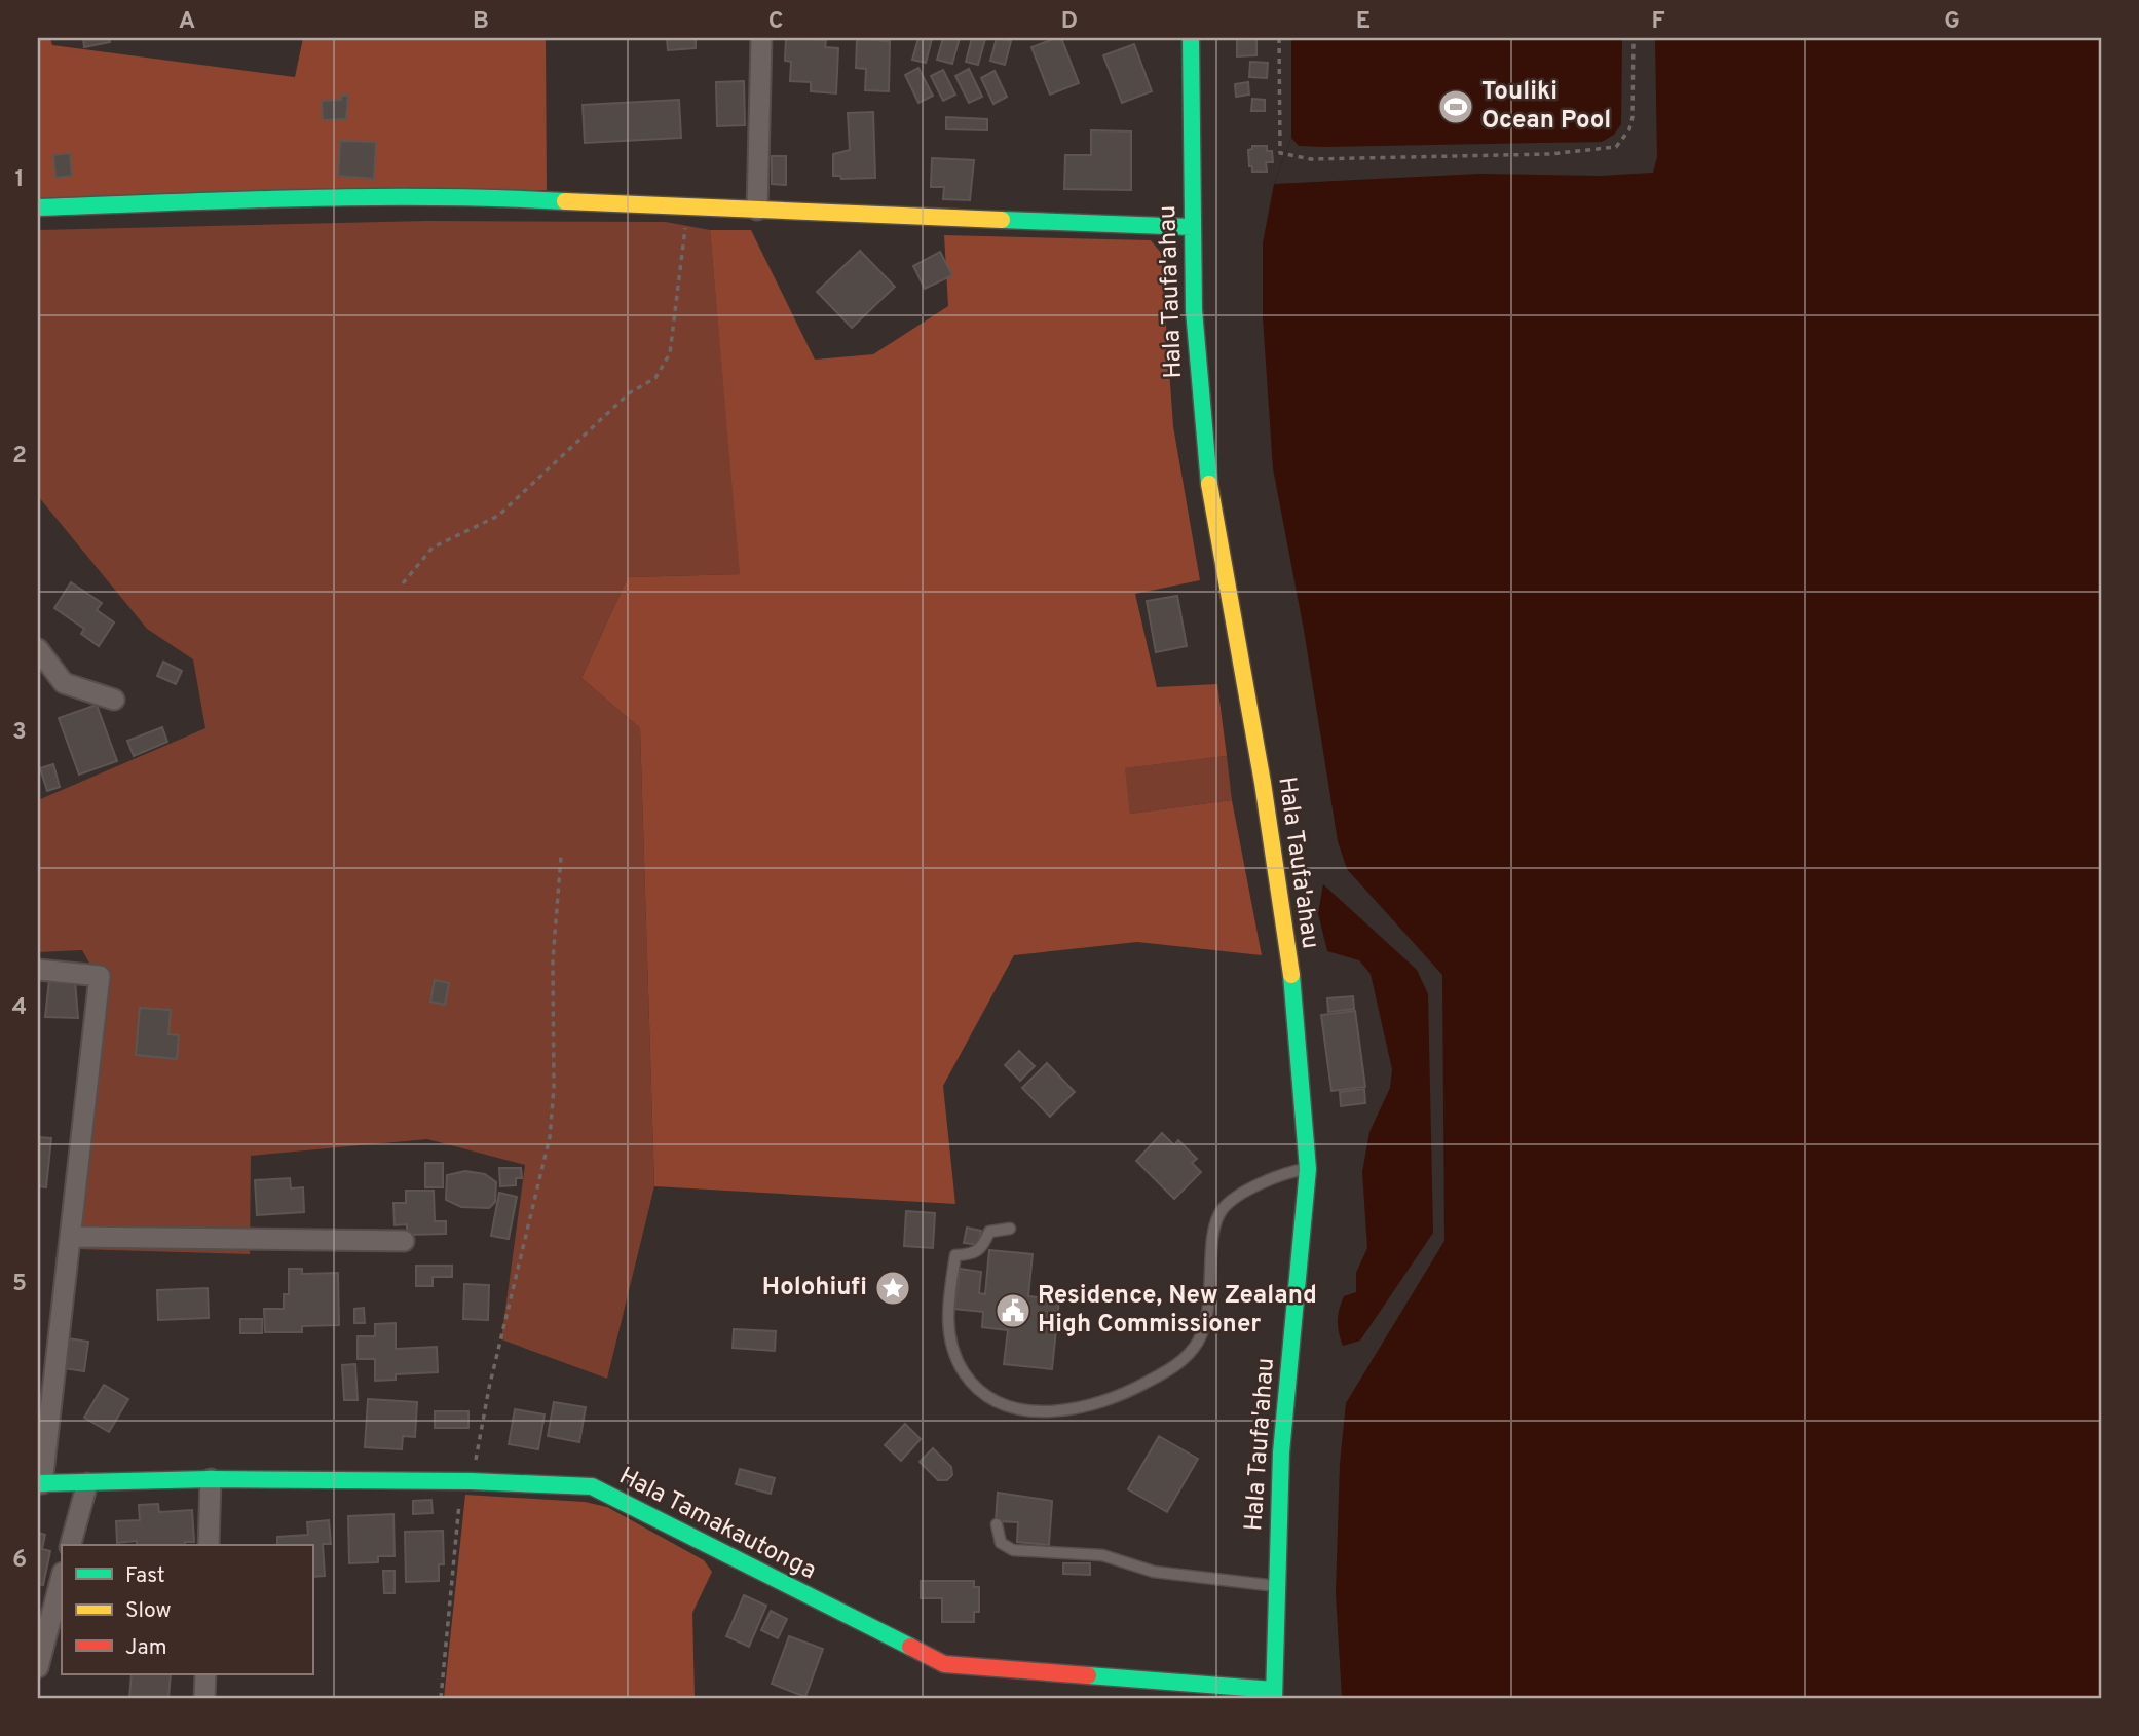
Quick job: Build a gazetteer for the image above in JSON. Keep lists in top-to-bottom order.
{
  "streets": {
    "street": ["Hala Taufa'ahau", "Hala Tamakautonga"]
  },
  "crossings": [
    ["Hala Taufa'ahau", "Hala Tamakautonga"]
  ],
  "places": {
    "sports": ["Touliki Ocean Pool"],
    "place": ["Holohiufi"],
    "public building": ["Residence, New Zealand High Commissioner"]
  },
  "legend": ["Fast", "Slow", "Jam"],
  "grid": {
    "columns": [
      "A",
      "B",
      "C",
      "D",
      "E",
      "F",
      "G"
    ],
    "rows": [
      "1",
      "2",
      "3",
      "4",
      "5",
      "6"
    ]
  }
}
